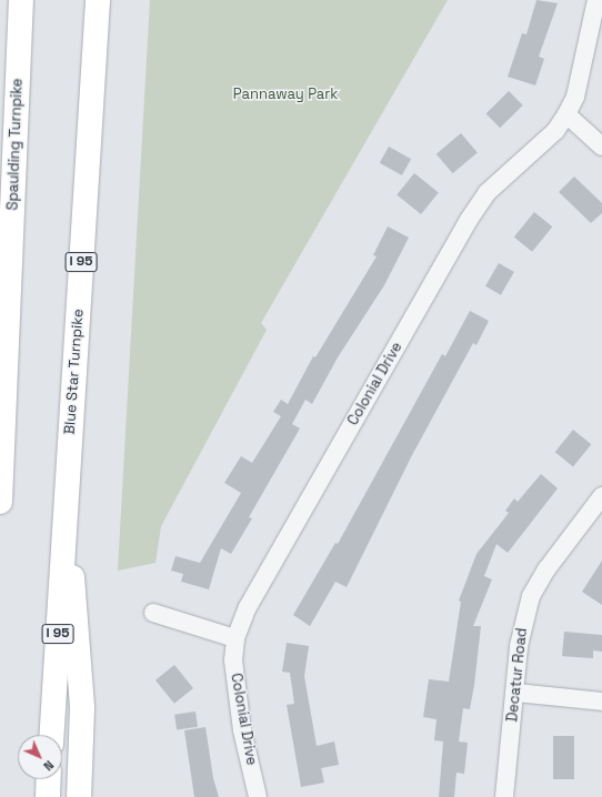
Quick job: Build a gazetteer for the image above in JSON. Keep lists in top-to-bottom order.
{
  "streets": {
    "highway": ["Spaulding Turnpike", "I 95", "Blue Star Turnpike"],
    "street": ["Colonial Drive", "Decatur Road"]
  },
  "parks": ["Pannaway Park"],
  "north": "bottom right"
}
